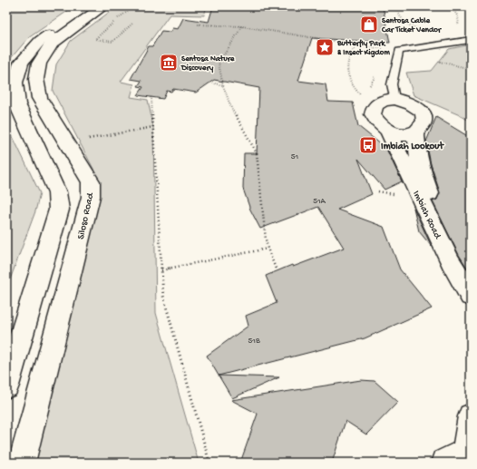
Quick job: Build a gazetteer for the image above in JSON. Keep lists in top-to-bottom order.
{
  "streets": {
    "street": ["Imbiah Road", "Siloso Road"]
  },
  "places": {
    "shop": ["Sentosa Cable Car Ticket Vendor"],
    "place": ["Butterfly Park & Insect Kigdom"],
    "museum": ["Sentosa Nature Discovery"],
    "bus stop": ["Imbiah Lookout"]
  },
  "house_numbers": ["51", "51A", "51B"]
}
